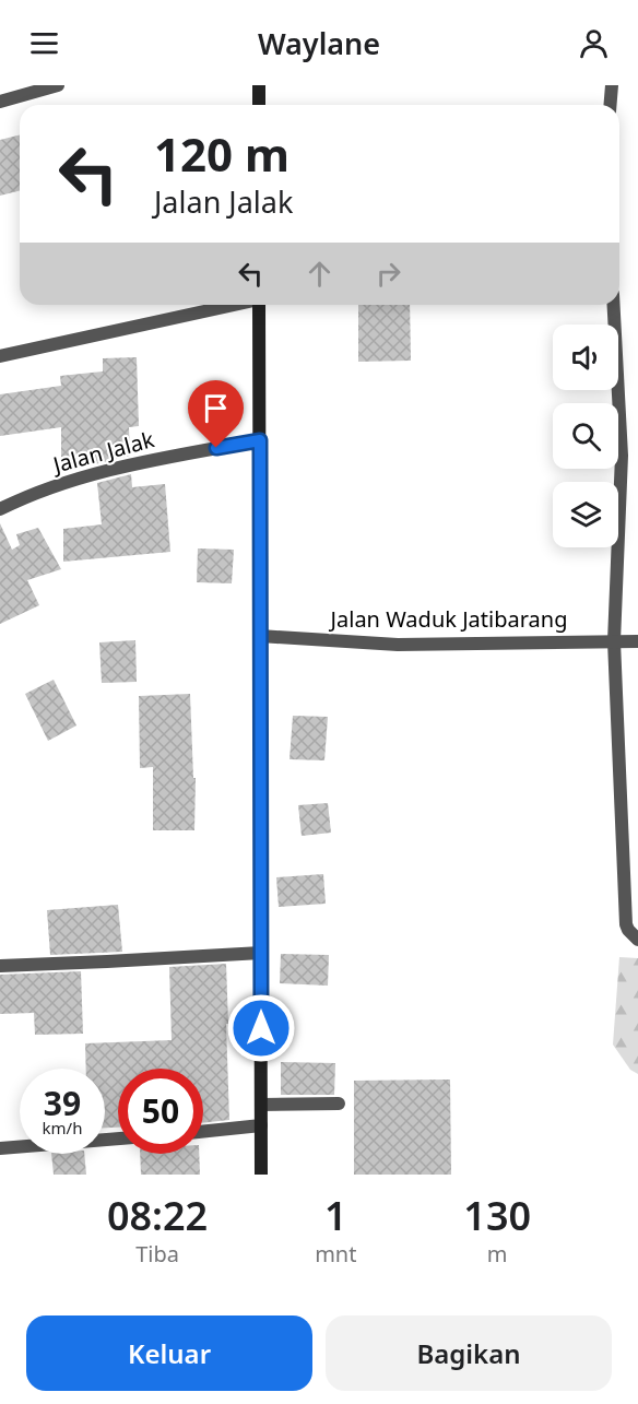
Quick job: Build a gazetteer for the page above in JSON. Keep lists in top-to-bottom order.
{
  "streets": {
    "street": ["Jalan Jalak", "Jalan Waduk Jatibarang"]
  },
  "page": {
    "header": "Waylane",
    "turn": ["120 m", "Jalan Jalak"],
    "speed": "39 km/h",
    "limit": "50",
    "eta": [
      "08:22",
      "Tiba",
      "1",
      "mnt",
      "130",
      "m"
    ],
    "buttons": ["Keluar", "Bagikan"]
  }
}
